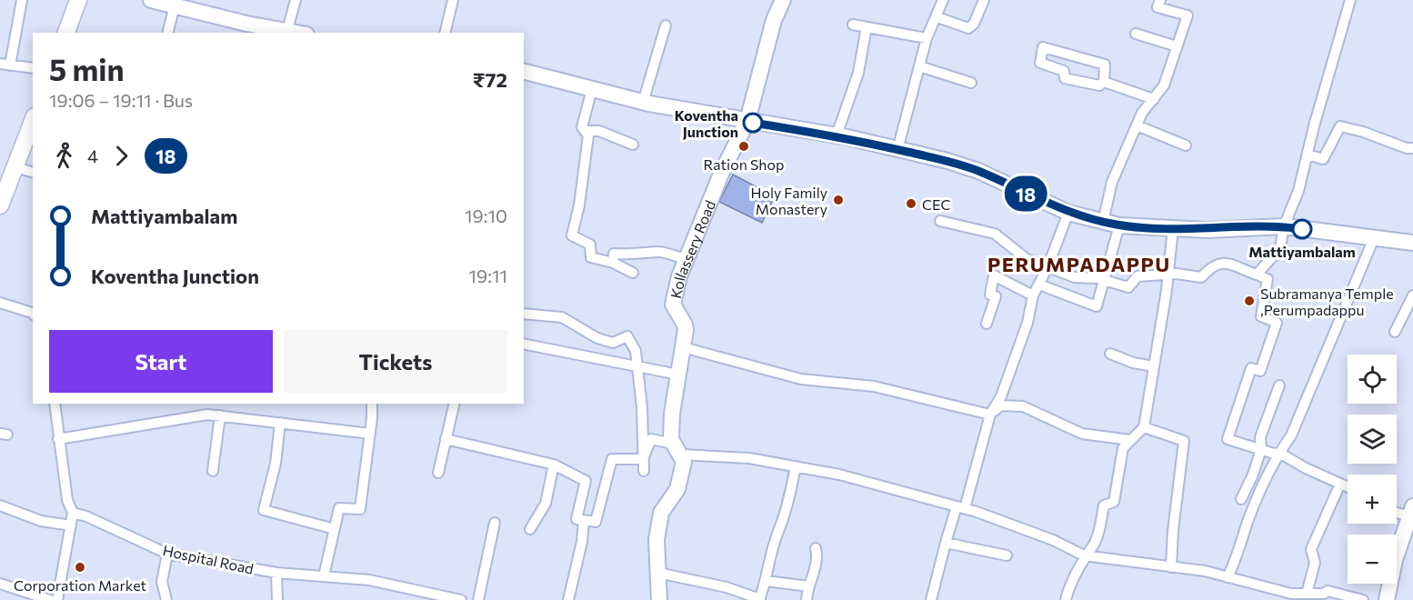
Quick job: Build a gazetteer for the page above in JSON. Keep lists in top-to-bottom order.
{
  "streets": {
    "main road": ["Kollassery Road"],
    "street": ["Hospital Road"]
  },
  "districts": ["PERUMPADAPPU"],
  "places": [
    "Koventha Junction",
    "Ration Shop",
    "Holy Family Monastery",
    "CEC",
    "Mattiyambalam",
    "Subramanya Temple ,Perumpadappu",
    "Corporation Market"
  ],
  "lines": ["bus line 18"],
  "page": {
    "on_map": "18",
    "heading": ["5 min", "19:06 – 19:11 · Bus", "₹72"],
    "legs": ["4", "18"],
    "list": [
      {
        "name": "Mattiyambalam",
        "value": "19:10"
      },
      {
        "name": "Koventha Junction",
        "value": "19:11"
      }
    ],
    "buttons": ["Start", "Tickets"],
    "map_buttons": ["+", "−"]
  }
}
